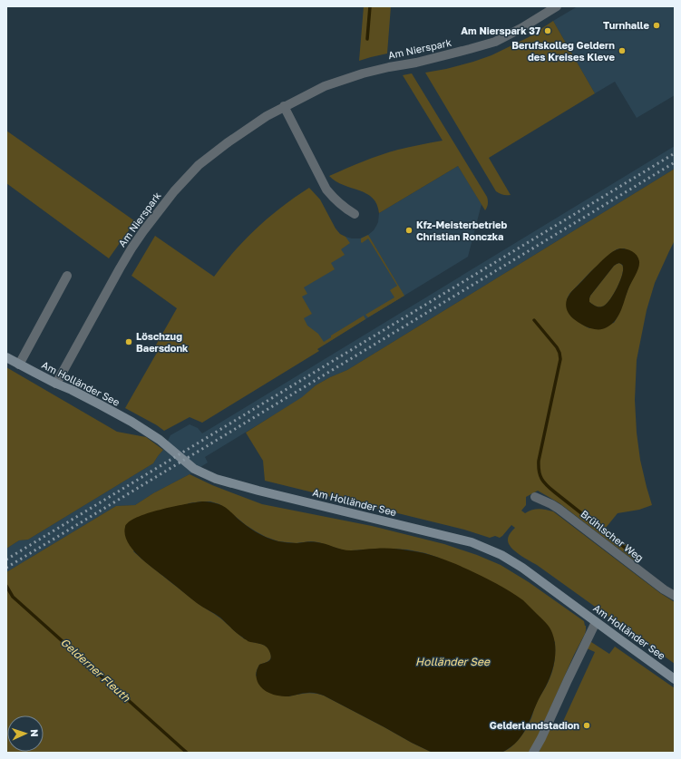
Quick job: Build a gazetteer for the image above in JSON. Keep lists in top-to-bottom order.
{
  "streets": {
    "street": ["Am Nierspark", "Am Holländer See", "Brühlscher Weg"]
  },
  "crossings": [
    ["Am Nierspark", "Am Holländer See"]
  ],
  "water": ["Holländer See", "Gelderner Fleuth"],
  "places": [
    "Turnhalle",
    "Am Nierspark 37",
    "Berufskolleg Geldern des Kreises Kleve",
    "Kfz-Meisterbetrieb Christian Ronczka",
    "Löschzug Baersdonk",
    "Gelderlandstadion"
  ],
  "north": "right"
}
